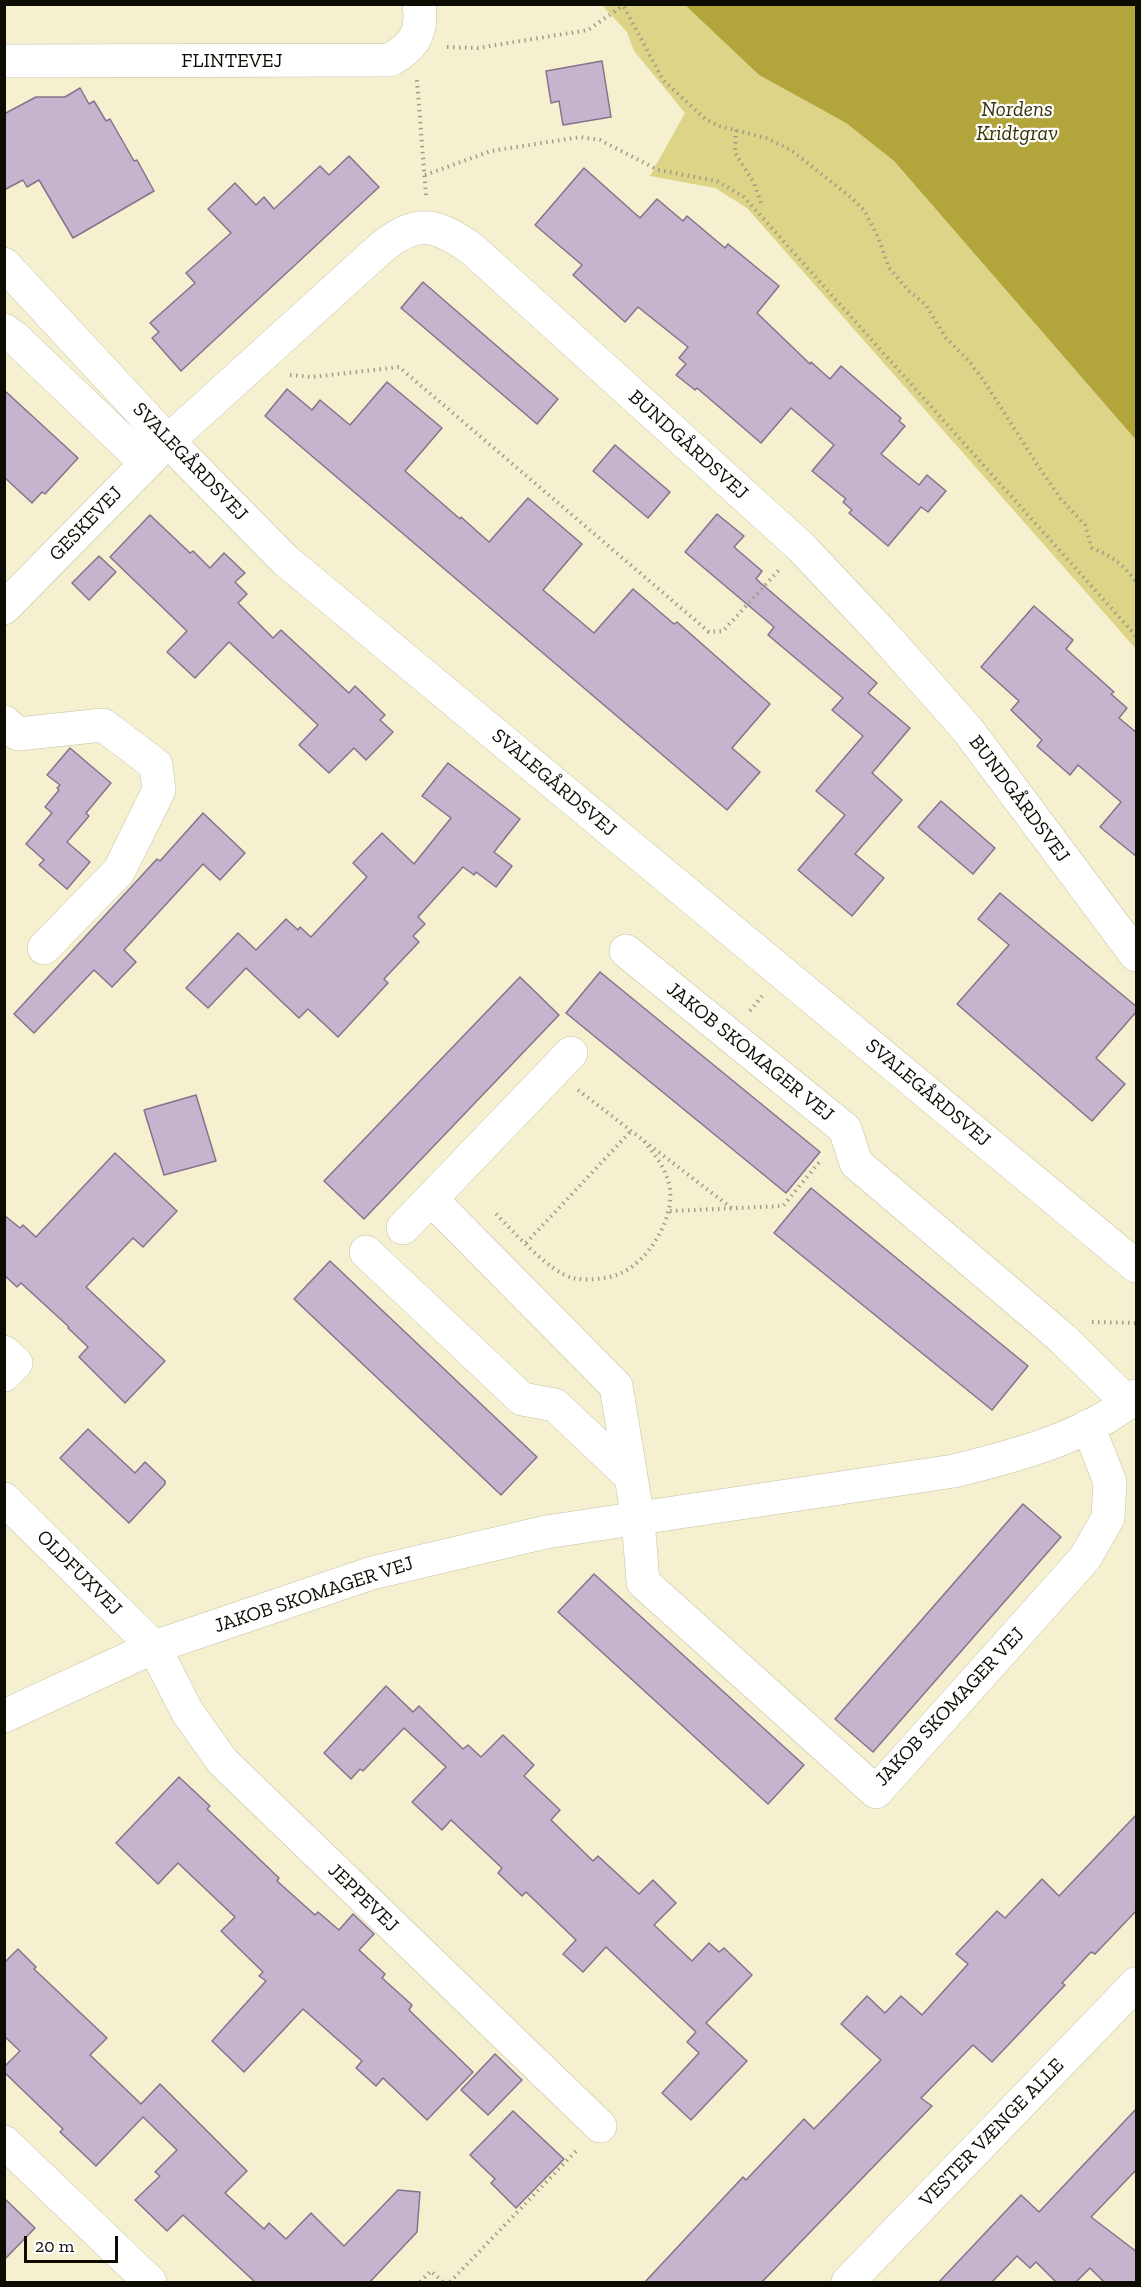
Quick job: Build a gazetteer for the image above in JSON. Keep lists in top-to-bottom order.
{
  "streets": {
    "street": [
      "FLINTEVEJ",
      "BUNDGÅRDSVEJ",
      "SVALEGÅRDSVEJ",
      "GESKEVEJ",
      "JAKOB SKOMAGER VEJ",
      "OLDFUXVEJ",
      "JEPPEVEJ",
      "VESTER VÆNGE ALLE"
    ]
  },
  "crossings": [
    ["SVALEGÅRDSVEJ", "GESKEVEJ"],
    ["JAKOB SKOMAGER VEJ", "OLDFUXVEJ"],
    ["JAKOB SKOMAGER VEJ", "JEPPEVEJ"],
    ["OLDFUXVEJ", "JEPPEVEJ"]
  ],
  "water": ["Nordens Kridtgrav"],
  "scale_bar": "20 m"
}
